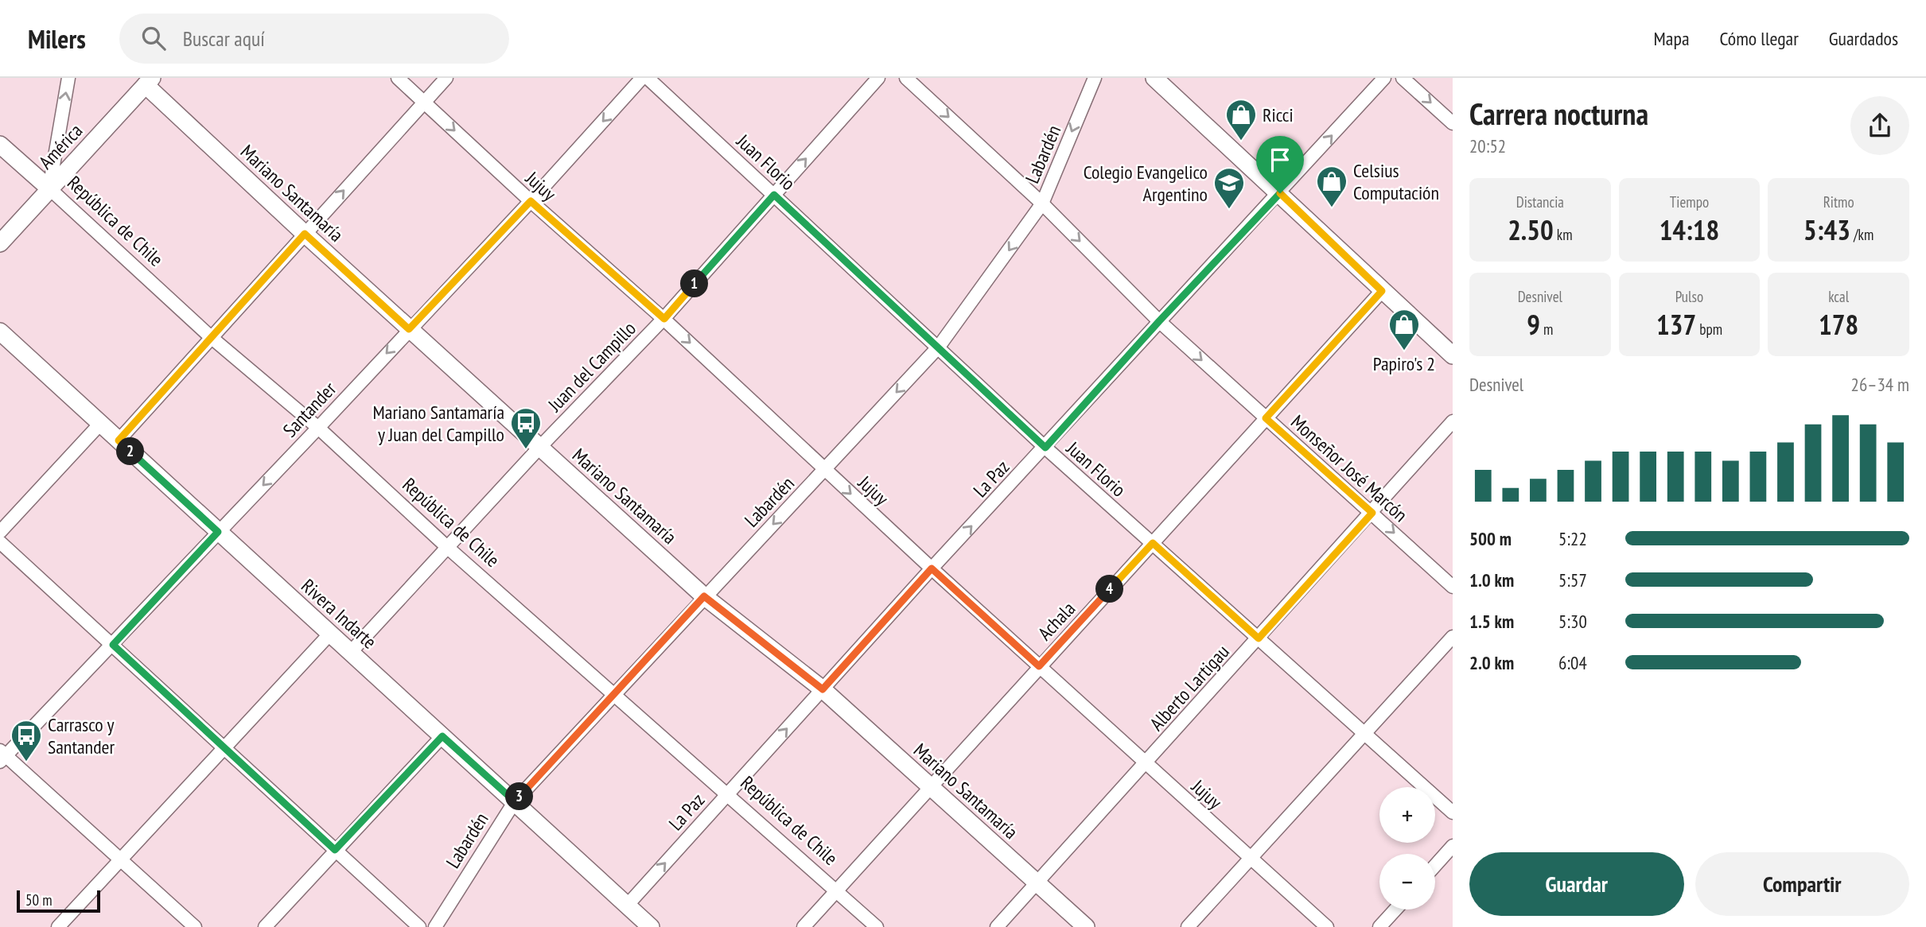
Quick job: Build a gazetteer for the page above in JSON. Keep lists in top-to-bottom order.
{
  "streets": {
    "street": [
      "América",
      "Labardén",
      "Juan Florio",
      "Jujuy",
      "Mariano Santamaría",
      "República de Chile",
      "Juan del Campillo",
      "Santander",
      "Monseñor José Marcón",
      "La Paz",
      "Rivera Indarte",
      "Achala",
      "Alberto Lartigau"
    ]
  },
  "crossings": [
    ["América", "Mariano Santamaría"],
    ["América", "República de Chile"],
    ["Labardén", "Juan Florio"],
    ["Labardén", "Jujuy"],
    ["Labardén", "Mariano Santamaría"],
    ["Labardén", "República de Chile"],
    ["Labardén", "Monseñor José Marcón"],
    ["Labardén", "Rivera Indarte"],
    ["Juan Florio", "Juan del Campillo"],
    ["Juan Florio", "La Paz"],
    ["Juan Florio", "Achala"],
    ["Juan Florio", "Alberto Lartigau"],
    ["Jujuy", "Juan del Campillo"],
    ["Jujuy", "Santander"],
    ["Jujuy", "La Paz"],
    ["Jujuy", "Achala"],
    ["Jujuy", "Alberto Lartigau"],
    ["Mariano Santamaría", "Juan del Campillo"],
    ["Mariano Santamaría", "Santander"],
    ["Mariano Santamaría", "La Paz"],
    ["Mariano Santamaría", "Achala"],
    ["Mariano Santamaría", "Alberto Lartigau"],
    ["República de Chile", "Juan del Campillo"],
    ["República de Chile", "Santander"],
    ["República de Chile", "La Paz"],
    ["República de Chile", "Achala"],
    ["Juan del Campillo", "Rivera Indarte"],
    ["Santander", "Rivera Indarte"],
    ["Monseñor José Marcón", "La Paz"],
    ["Monseñor José Marcón", "Achala"],
    ["Monseñor José Marcón", "Alberto Lartigau"],
    ["La Paz", "Rivera Indarte"]
  ],
  "one_way": [
    "Labardén",
    "Jujuy",
    "Santander",
    "Monseñor José Marcón",
    "La Paz"
  ],
  "places": {
    "shop": ["Ricci", "Celsius Computación", "Papiro's 2"],
    "school or university": ["Colegio Evangelico Argentino"],
    "bus stop": ["Mariano Santamaría y Juan del Campillo", "Carrasco y Santander"]
  },
  "scale_bar": "50 m",
  "page": {
    "header": "Milers",
    "search": "Buscar aquí",
    "nav": ["Mapa", "Cómo llegar", "Guardados"],
    "heading": ["Carrera nocturna", "20:52"],
    "stats": [
      ["Distancia", "2.50 km"],
      ["Tiempo", "14:18"],
      ["Ritmo", "5:43 /km"],
      ["Desnivel", "9 m"],
      ["Pulso", "137 bpm"],
      ["kcal", "178"]
    ],
    "pins": [
      "1",
      "2",
      "4",
      "3"
    ],
    "chart": ["Desnivel", "26–34 m"],
    "list": [
      {
        "name": "500 m",
        "note": "5:22"
      },
      {
        "name": "1.0 km",
        "note": "5:57"
      },
      {
        "name": "1.5 km",
        "note": "5:30"
      },
      {
        "name": "2.0 km",
        "note": "6:04"
      }
    ],
    "map_buttons": ["+", "−"],
    "buttons": ["Guardar", "Compartir"],
    "scale": "50 m"
  }
}
